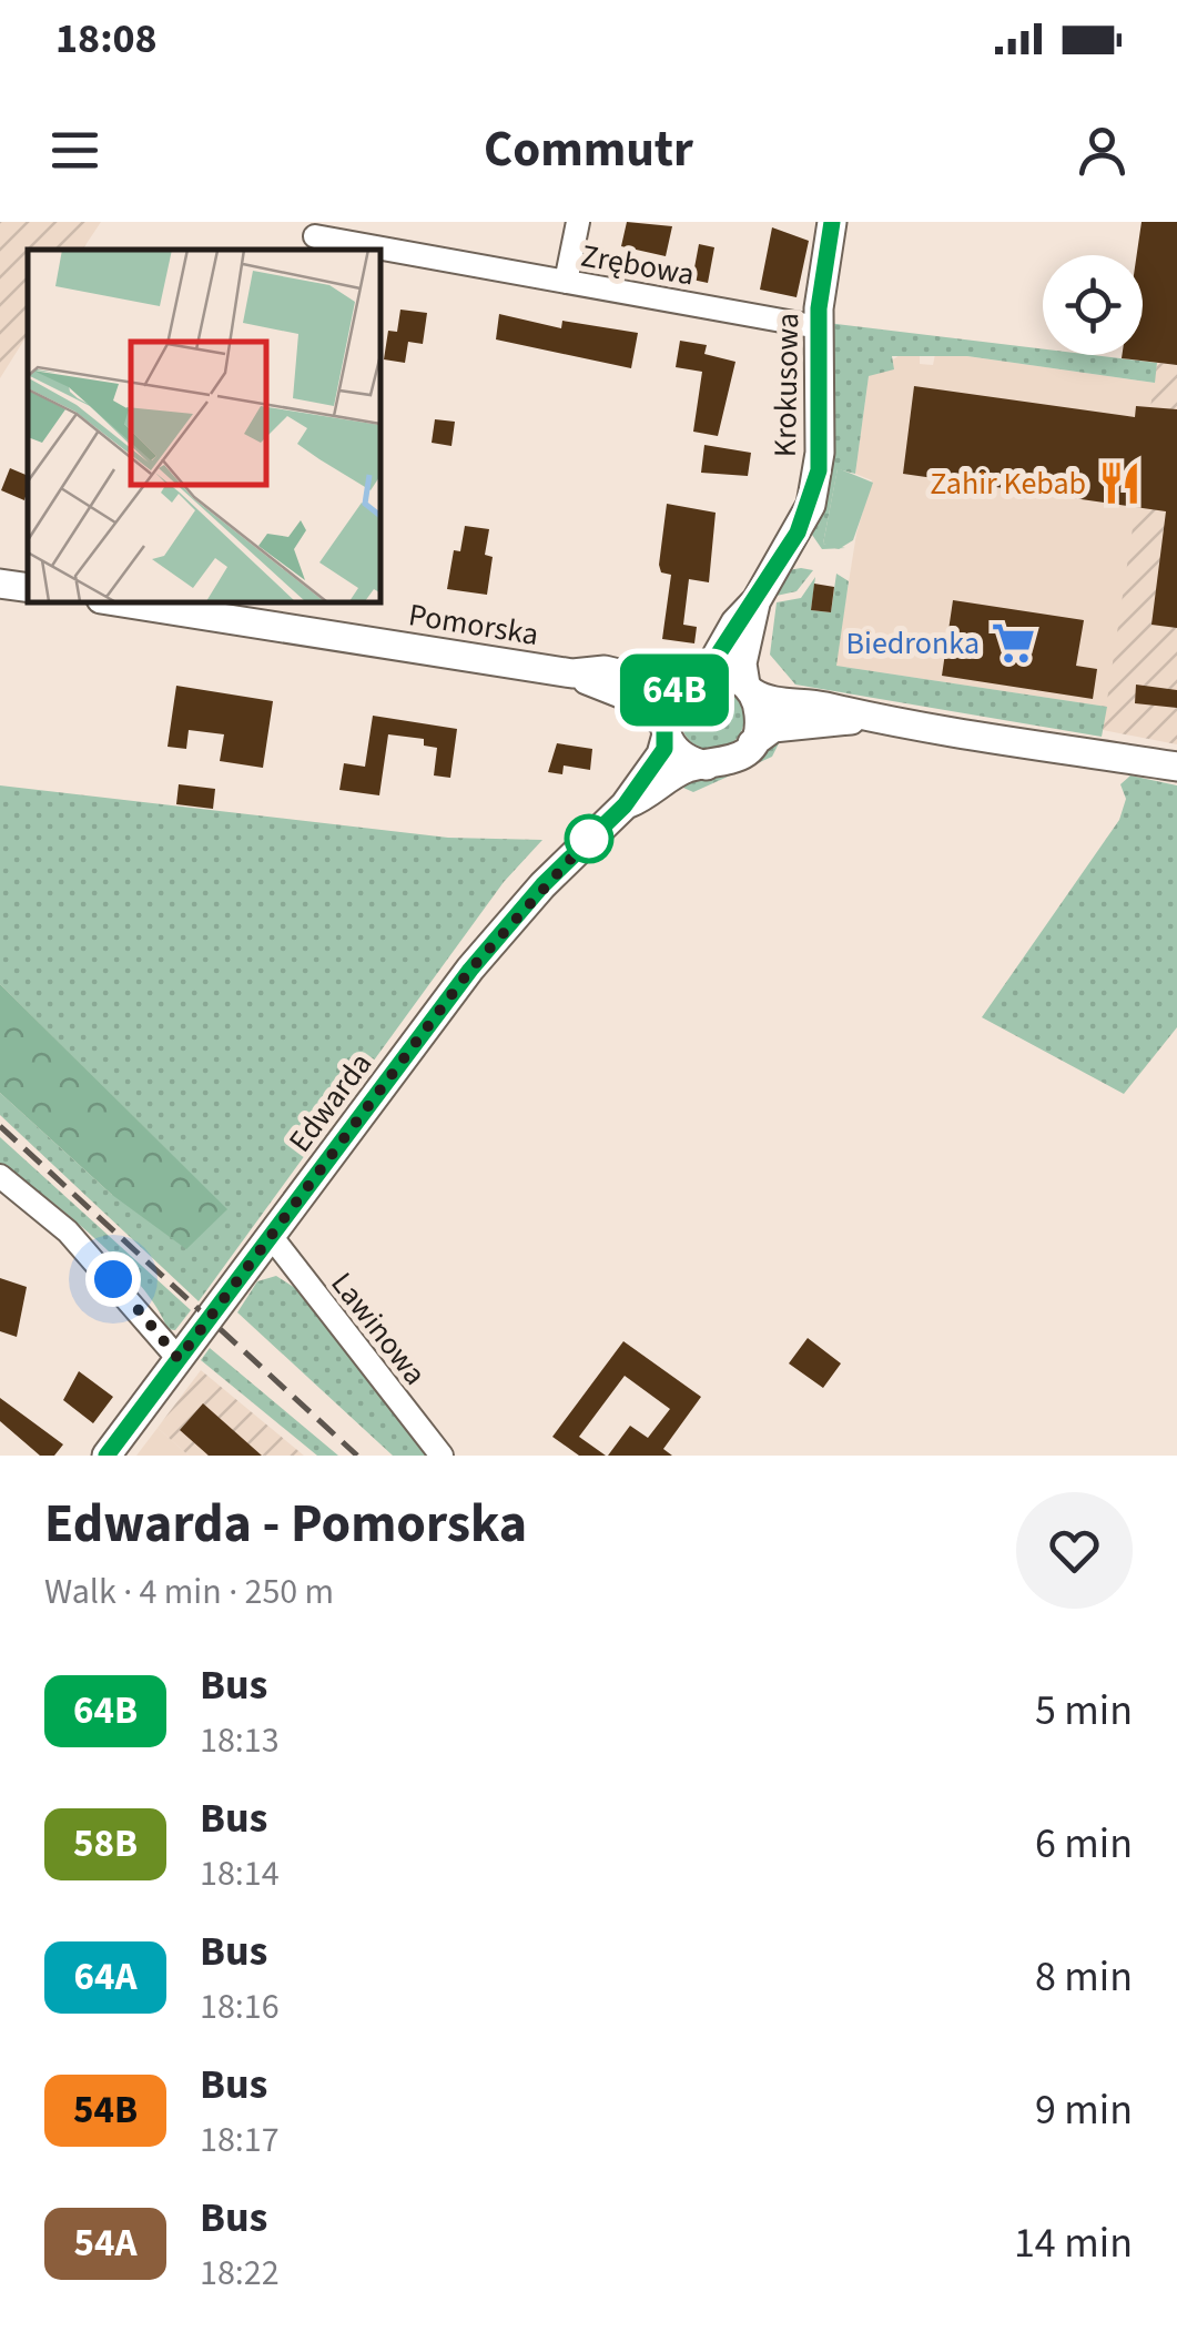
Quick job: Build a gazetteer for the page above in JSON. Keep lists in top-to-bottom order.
{
  "streets": {
    "street": [
      "Zrębowa",
      "Krokusowa",
      "Pomorska",
      "Edwarda",
      "Lawinowa"
    ]
  },
  "crossings": [
    ["Zrębowa", "Krokusowa"],
    ["Krokusowa", "Pomorska"],
    ["Krokusowa", "Edwarda"],
    ["Pomorska", "Edwarda"],
    ["Edwarda", "Lawinowa"]
  ],
  "places": {
    "restaurant": ["Zahir Kebab"],
    "supermarket": ["Biedronka"]
  },
  "lines": ["bus line 64B"],
  "page": {
    "status": "18:08",
    "header": "Commutr",
    "on_map": "64B",
    "heading": ["Edwarda - Pomorska", "Walk · 4 min · 250 m"],
    "list": [
      {
        "mark": "64B",
        "name": "Bus",
        "note": "18:13",
        "value": "5 min"
      },
      {
        "mark": "58B",
        "name": "Bus",
        "note": "18:14",
        "value": "6 min"
      },
      {
        "mark": "64A",
        "name": "Bus",
        "note": "18:16",
        "value": "8 min"
      },
      {
        "mark": "54B",
        "name": "Bus",
        "note": "18:17",
        "value": "9 min"
      },
      {
        "mark": "54A",
        "name": "Bus",
        "note": "18:22",
        "value": "14 min"
      }
    ]
  }
}
